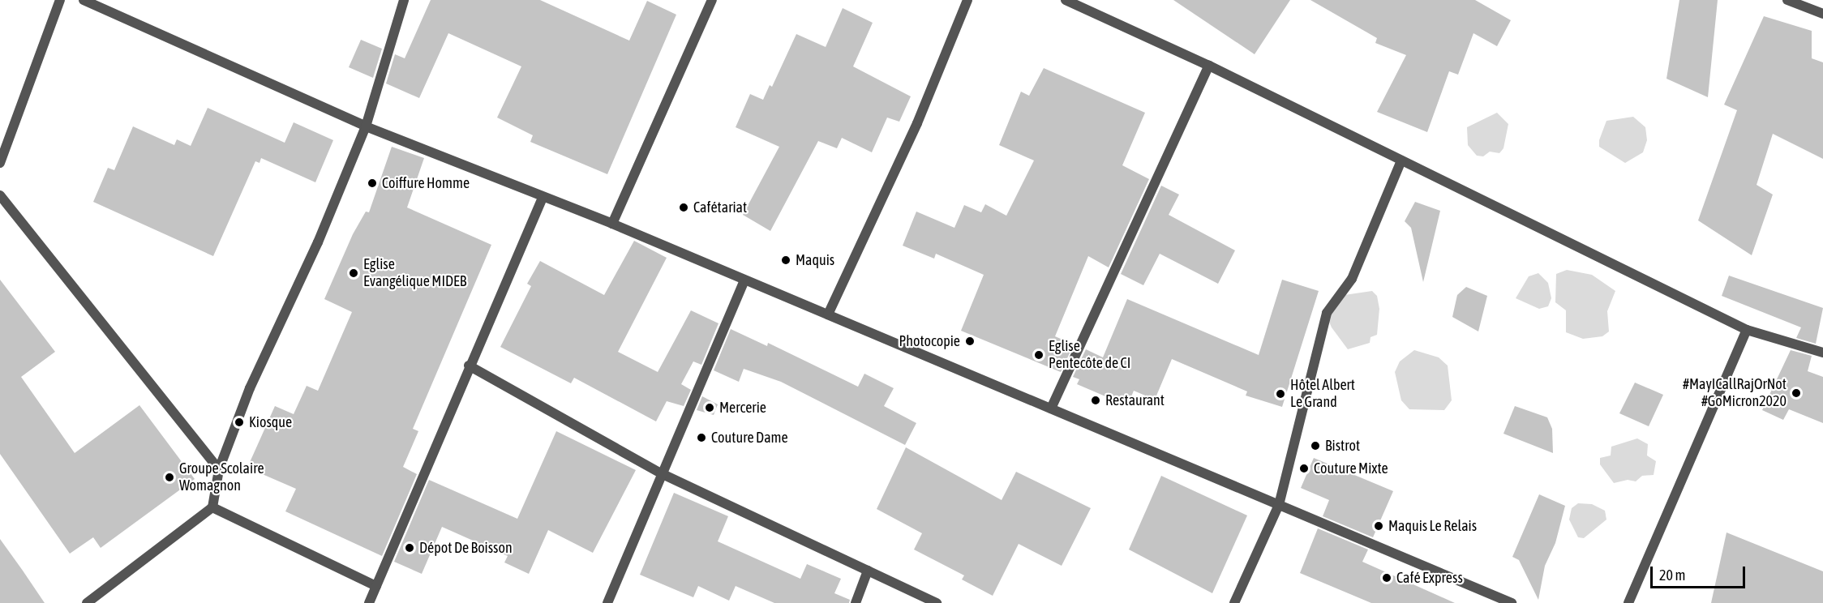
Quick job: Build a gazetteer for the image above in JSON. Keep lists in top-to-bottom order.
{
  "places": [
    "Coiffure Homme",
    "Cafétariat",
    "Maquis",
    "Eglise Evangélique MIDEB",
    "Photocopie",
    "Eglise Pentecôte de CI",
    "#MayICallRajOrNot #GoMicron2020",
    "Hôtel Albert Le Grand",
    "Restaurant",
    "Mercerie",
    "Kiosque",
    "Couture Dame",
    "Bistrot",
    "Couture Mixte",
    "Groupe Scolaire Womagnon",
    "Maquis Le Relais",
    "Dépot De Boisson",
    "Café Express"
  ],
  "scale_bar": "20 m"
}
